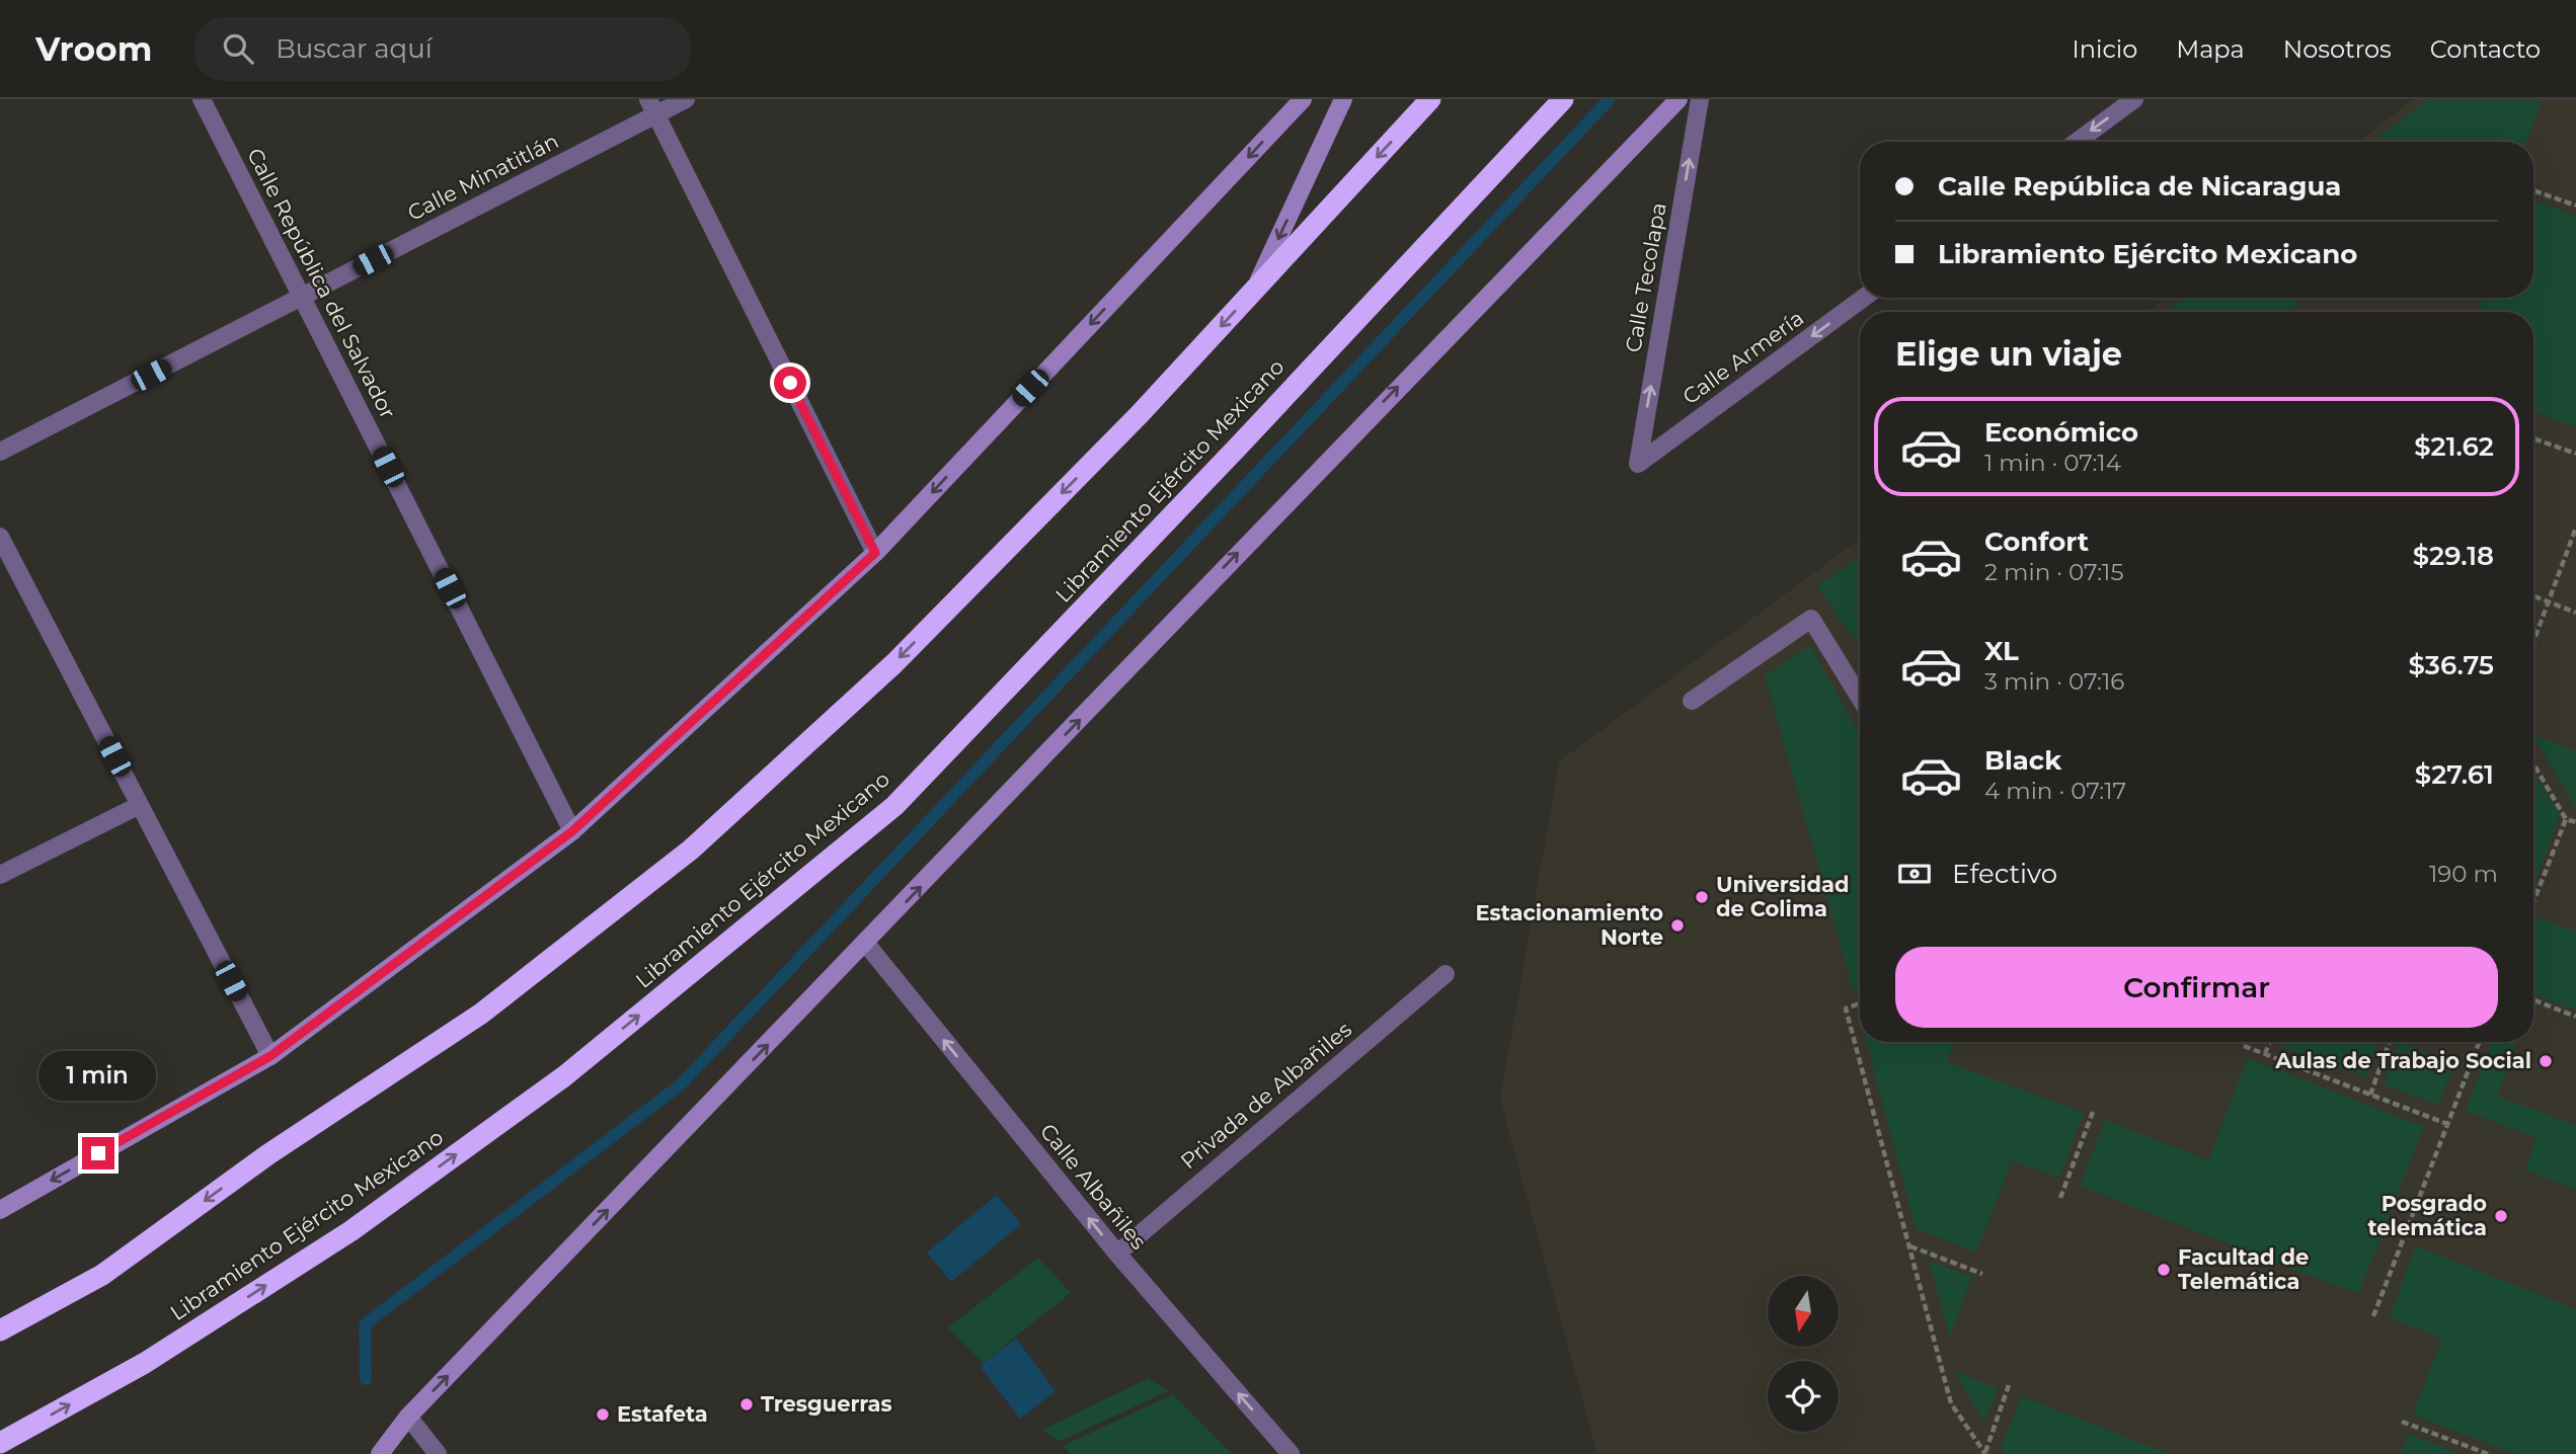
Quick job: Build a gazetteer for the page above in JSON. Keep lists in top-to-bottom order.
{
  "streets": {
    "highway": ["Libramiento Ejército Mexicano"],
    "street": [
      "Calle Minatitlán",
      "Calle Tecolapa",
      "Calle República del Salvador",
      "Calle Armería",
      "Privada de Albañiles",
      "Calle Albañiles"
    ]
  },
  "crossings": [
    ["Calle Minatitlán", "Calle República del Salvador"],
    ["Calle Tecolapa", "Calle Armería"],
    ["Privada de Albañiles", "Calle Albañiles"]
  ],
  "one_way": ["Calle Tecolapa", "Calle Armería", "Calle Albañiles"],
  "places": [
    "Universidad de Colima",
    "Estacionamiento Norte",
    "Aulas de Trabajo Social",
    "Posgrado telemática",
    "Facultad de Telemática",
    "Tresguerras",
    "Estafeta"
  ],
  "north": "bottom",
  "page": {
    "header": "Vroom",
    "search": "Buscar aquí",
    "nav": [
      "Inicio",
      "Mapa",
      "Nosotros",
      "Contacto"
    ],
    "banner": ["Calle República de Nicaragua", "Libramiento Ejército Mexicano"],
    "heading": "Elige un viaje",
    "list": [
      {
        "name": "Económico",
        "note": "1 min · 07:14",
        "value": "$21.62"
      },
      {
        "name": "Confort",
        "note": "2 min · 07:15",
        "value": "$29.18"
      },
      {
        "name": "XL",
        "note": "3 min · 07:16",
        "value": "$36.75"
      },
      {
        "name": "Black",
        "note": "4 min · 07:17",
        "value": "$27.61"
      }
    ],
    "pay": ["Efectivo", "190 m"],
    "buttons": "Confirmar",
    "bubble": "1 min"
  }
}
